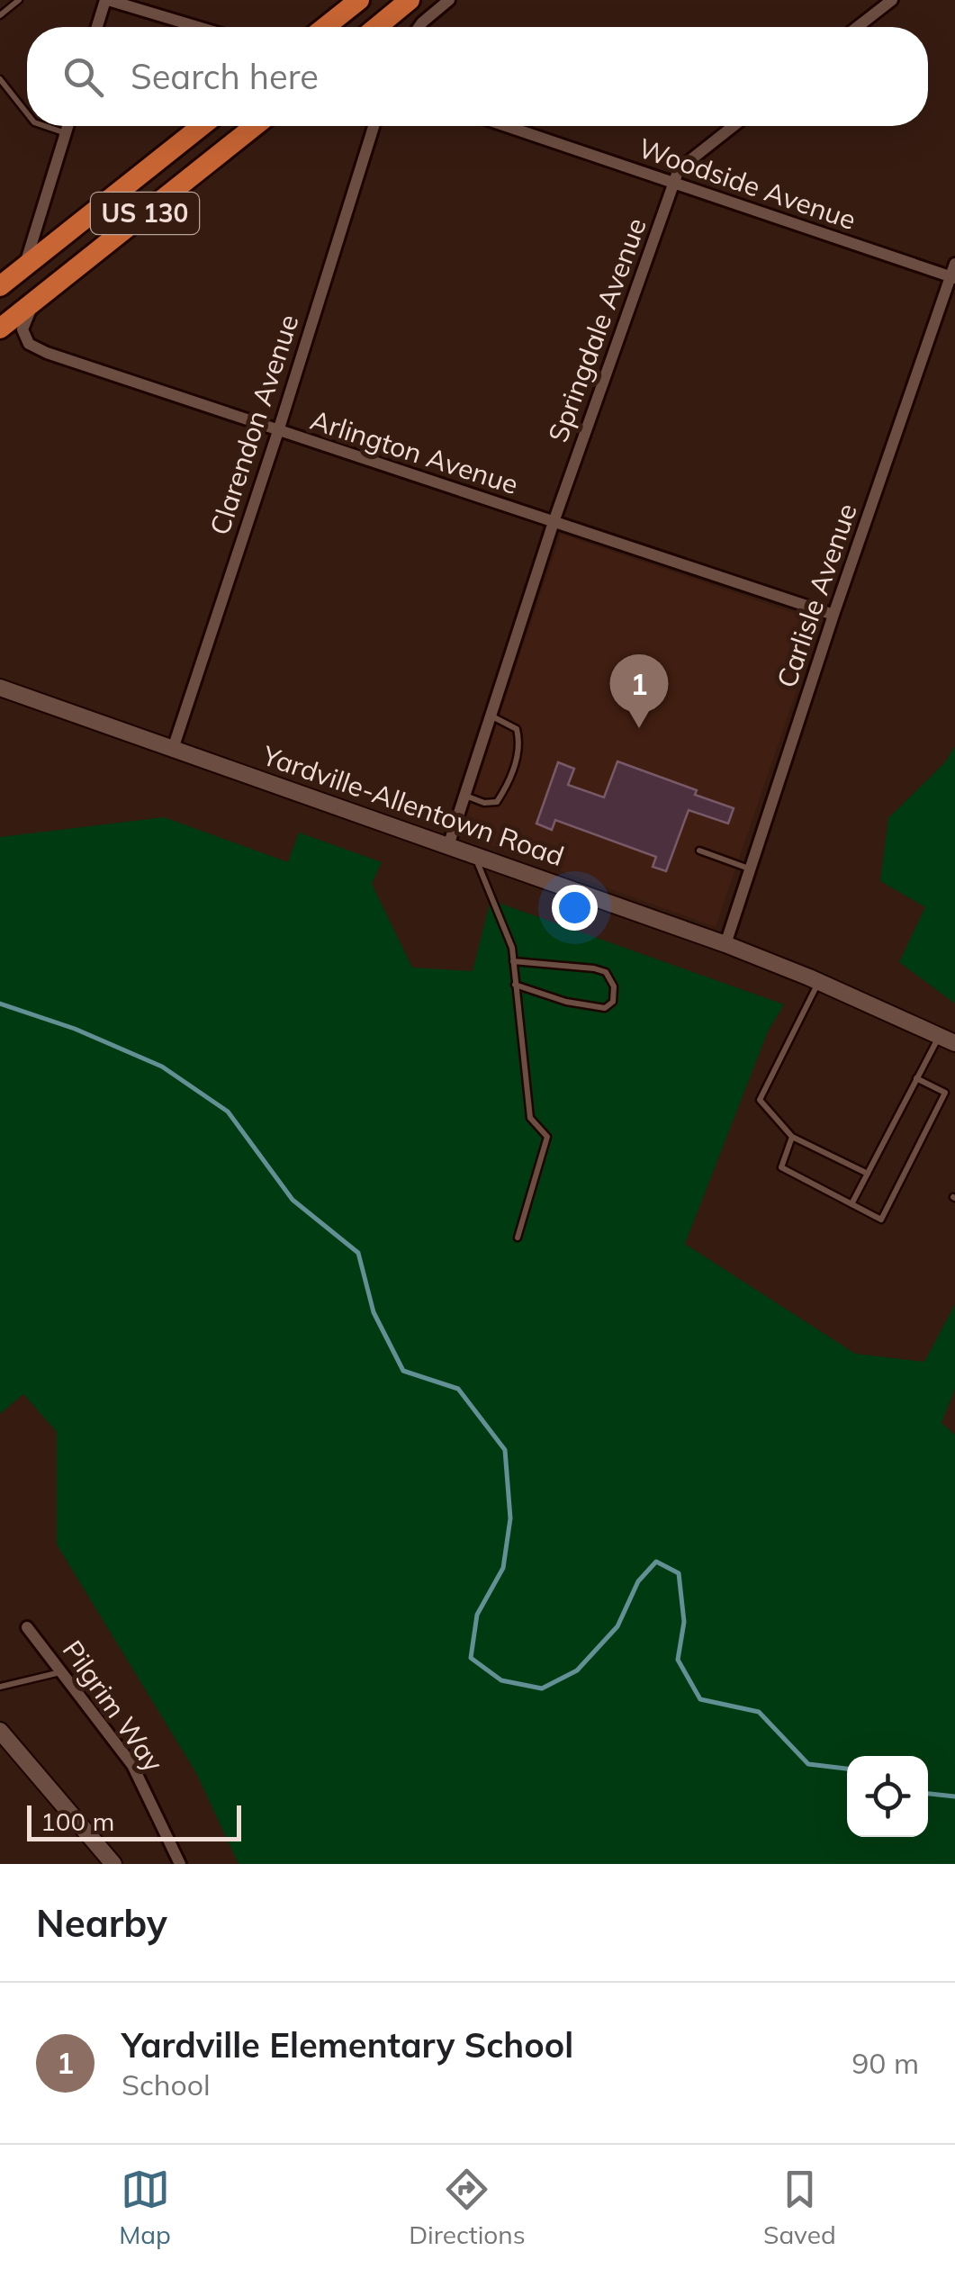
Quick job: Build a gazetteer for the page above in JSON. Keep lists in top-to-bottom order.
{
  "streets": {
    "highway": ["US 130"],
    "main road": ["Yardville-Allentown Road"],
    "street": [
      "Woodside Avenue",
      "Springdale Avenue",
      "Clarendon Avenue",
      "Arlington Avenue",
      "Carlisle Avenue",
      "Pilgrim Way"
    ]
  },
  "crossings": [
    ["Woodside Avenue", "Springdale Avenue"],
    ["Woodside Avenue", "Carlisle Avenue"],
    ["US 130", "Arlington Avenue"],
    ["Springdale Avenue", "Arlington Avenue"],
    ["Springdale Avenue", "Yardville-Allentown Road"],
    ["Clarendon Avenue", "Arlington Avenue"],
    ["Clarendon Avenue", "Yardville-Allentown Road"],
    ["Arlington Avenue", "Carlisle Avenue"],
    ["Carlisle Avenue", "Yardville-Allentown Road"]
  ],
  "scale_bar": "100 m",
  "page": {
    "search": "Search here",
    "pins": "1",
    "scale": "100 m",
    "heading": "Nearby",
    "list": [
      {
        "mark": "1",
        "name": "Yardville Elementary School",
        "note": "School",
        "value": "90 m"
      }
    ],
    "nav": ["Map", "Directions", "Saved"]
  }
}
